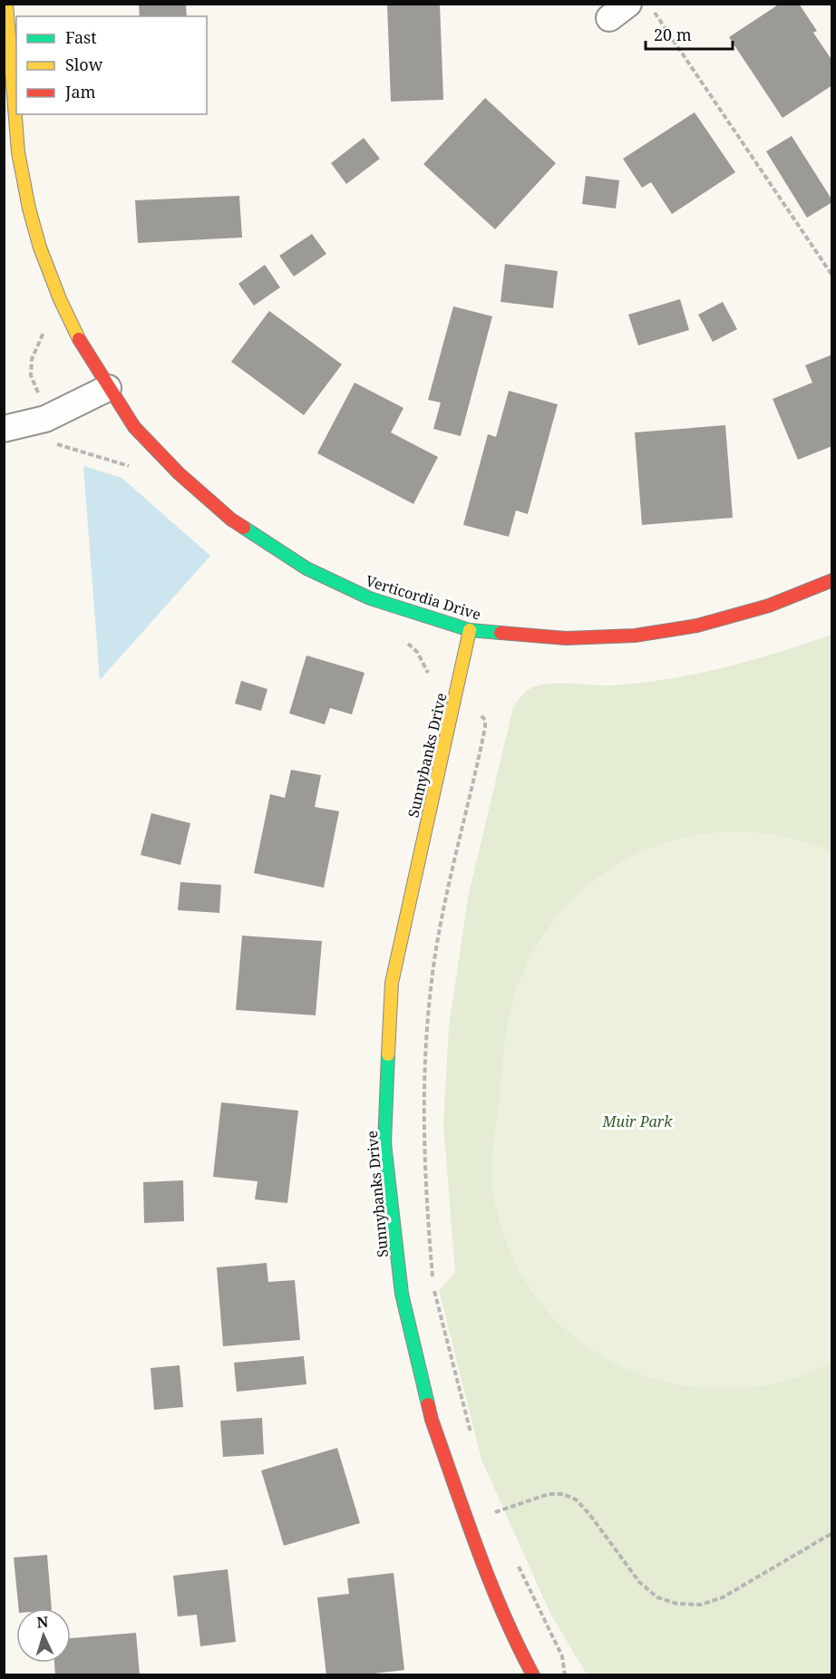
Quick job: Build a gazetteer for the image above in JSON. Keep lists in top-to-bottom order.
{
  "streets": {
    "street": ["Verticordia Drive", "Sunnybanks Drive"]
  },
  "crossings": [
    ["Verticordia Drive", "Sunnybanks Drive"]
  ],
  "parks": ["Muir Park"],
  "legend": ["Fast", "Slow", "Jam"],
  "scale_bar": "20 m",
  "north": "top"
}
